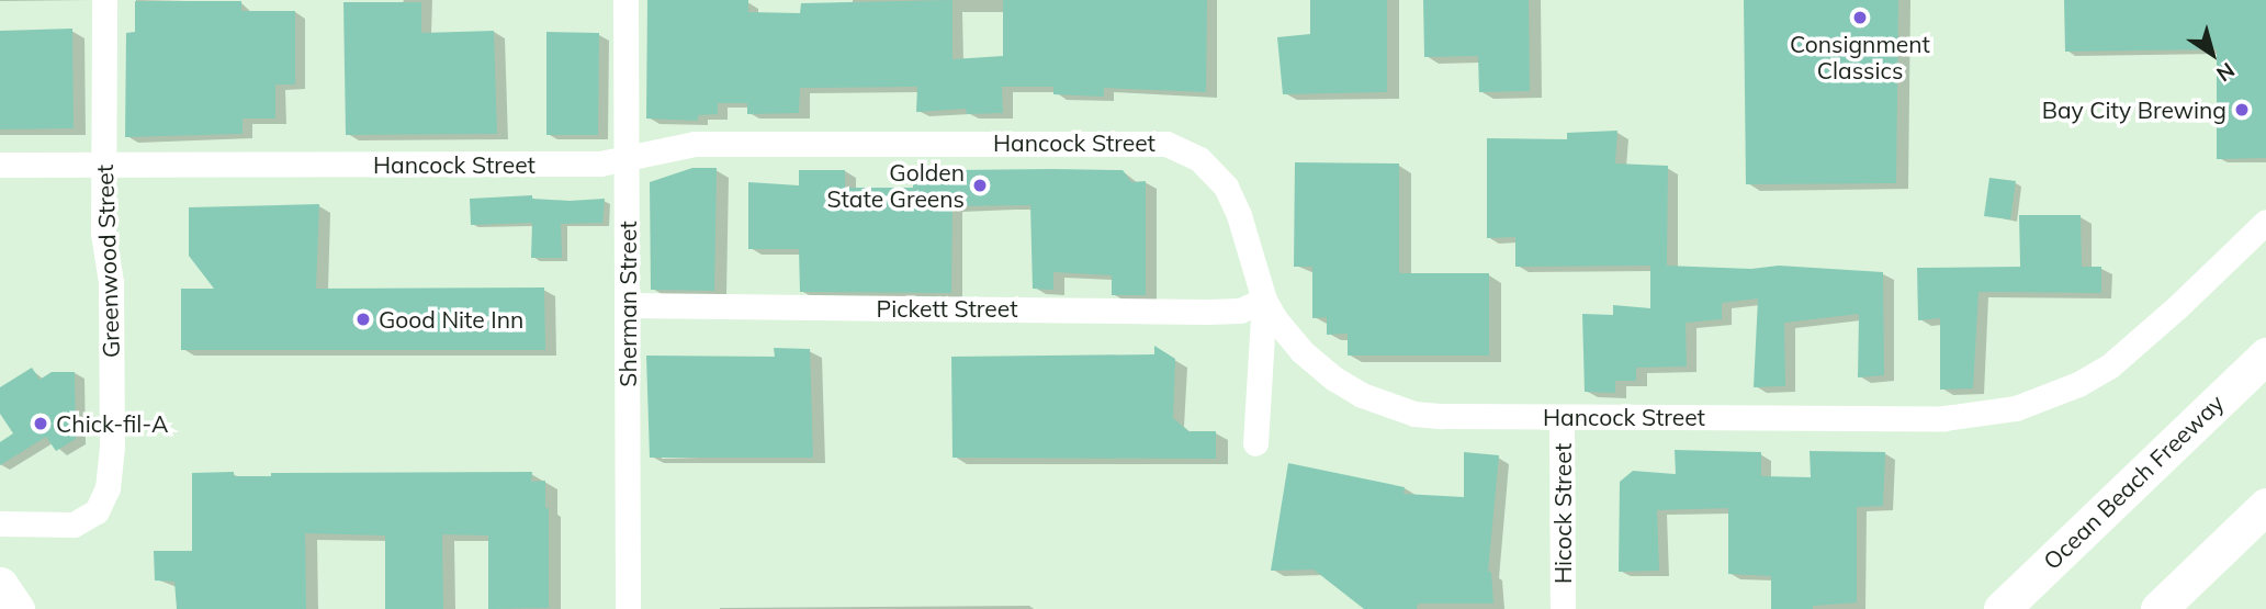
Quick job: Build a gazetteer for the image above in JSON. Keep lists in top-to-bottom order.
{
  "streets": {
    "highway": ["Ocean Beach Freeway"],
    "street": [
      "Hancock Street",
      "Greenwood Street",
      "Sherman Street",
      "Pickett Street",
      "Hicock Street"
    ]
  },
  "crossings": [
    ["Hancock Street", "Greenwood Street"],
    ["Hancock Street", "Sherman Street"],
    ["Hancock Street", "Pickett Street"],
    ["Hancock Street", "Hicock Street"],
    ["Sherman Street", "Pickett Street"]
  ],
  "places": [
    "Consignment Classics",
    "Bay City Brewing",
    "Golden State Greens",
    "Good Nite Inn",
    "Chick-fil-A"
  ],
  "north": "bottom right"
}
